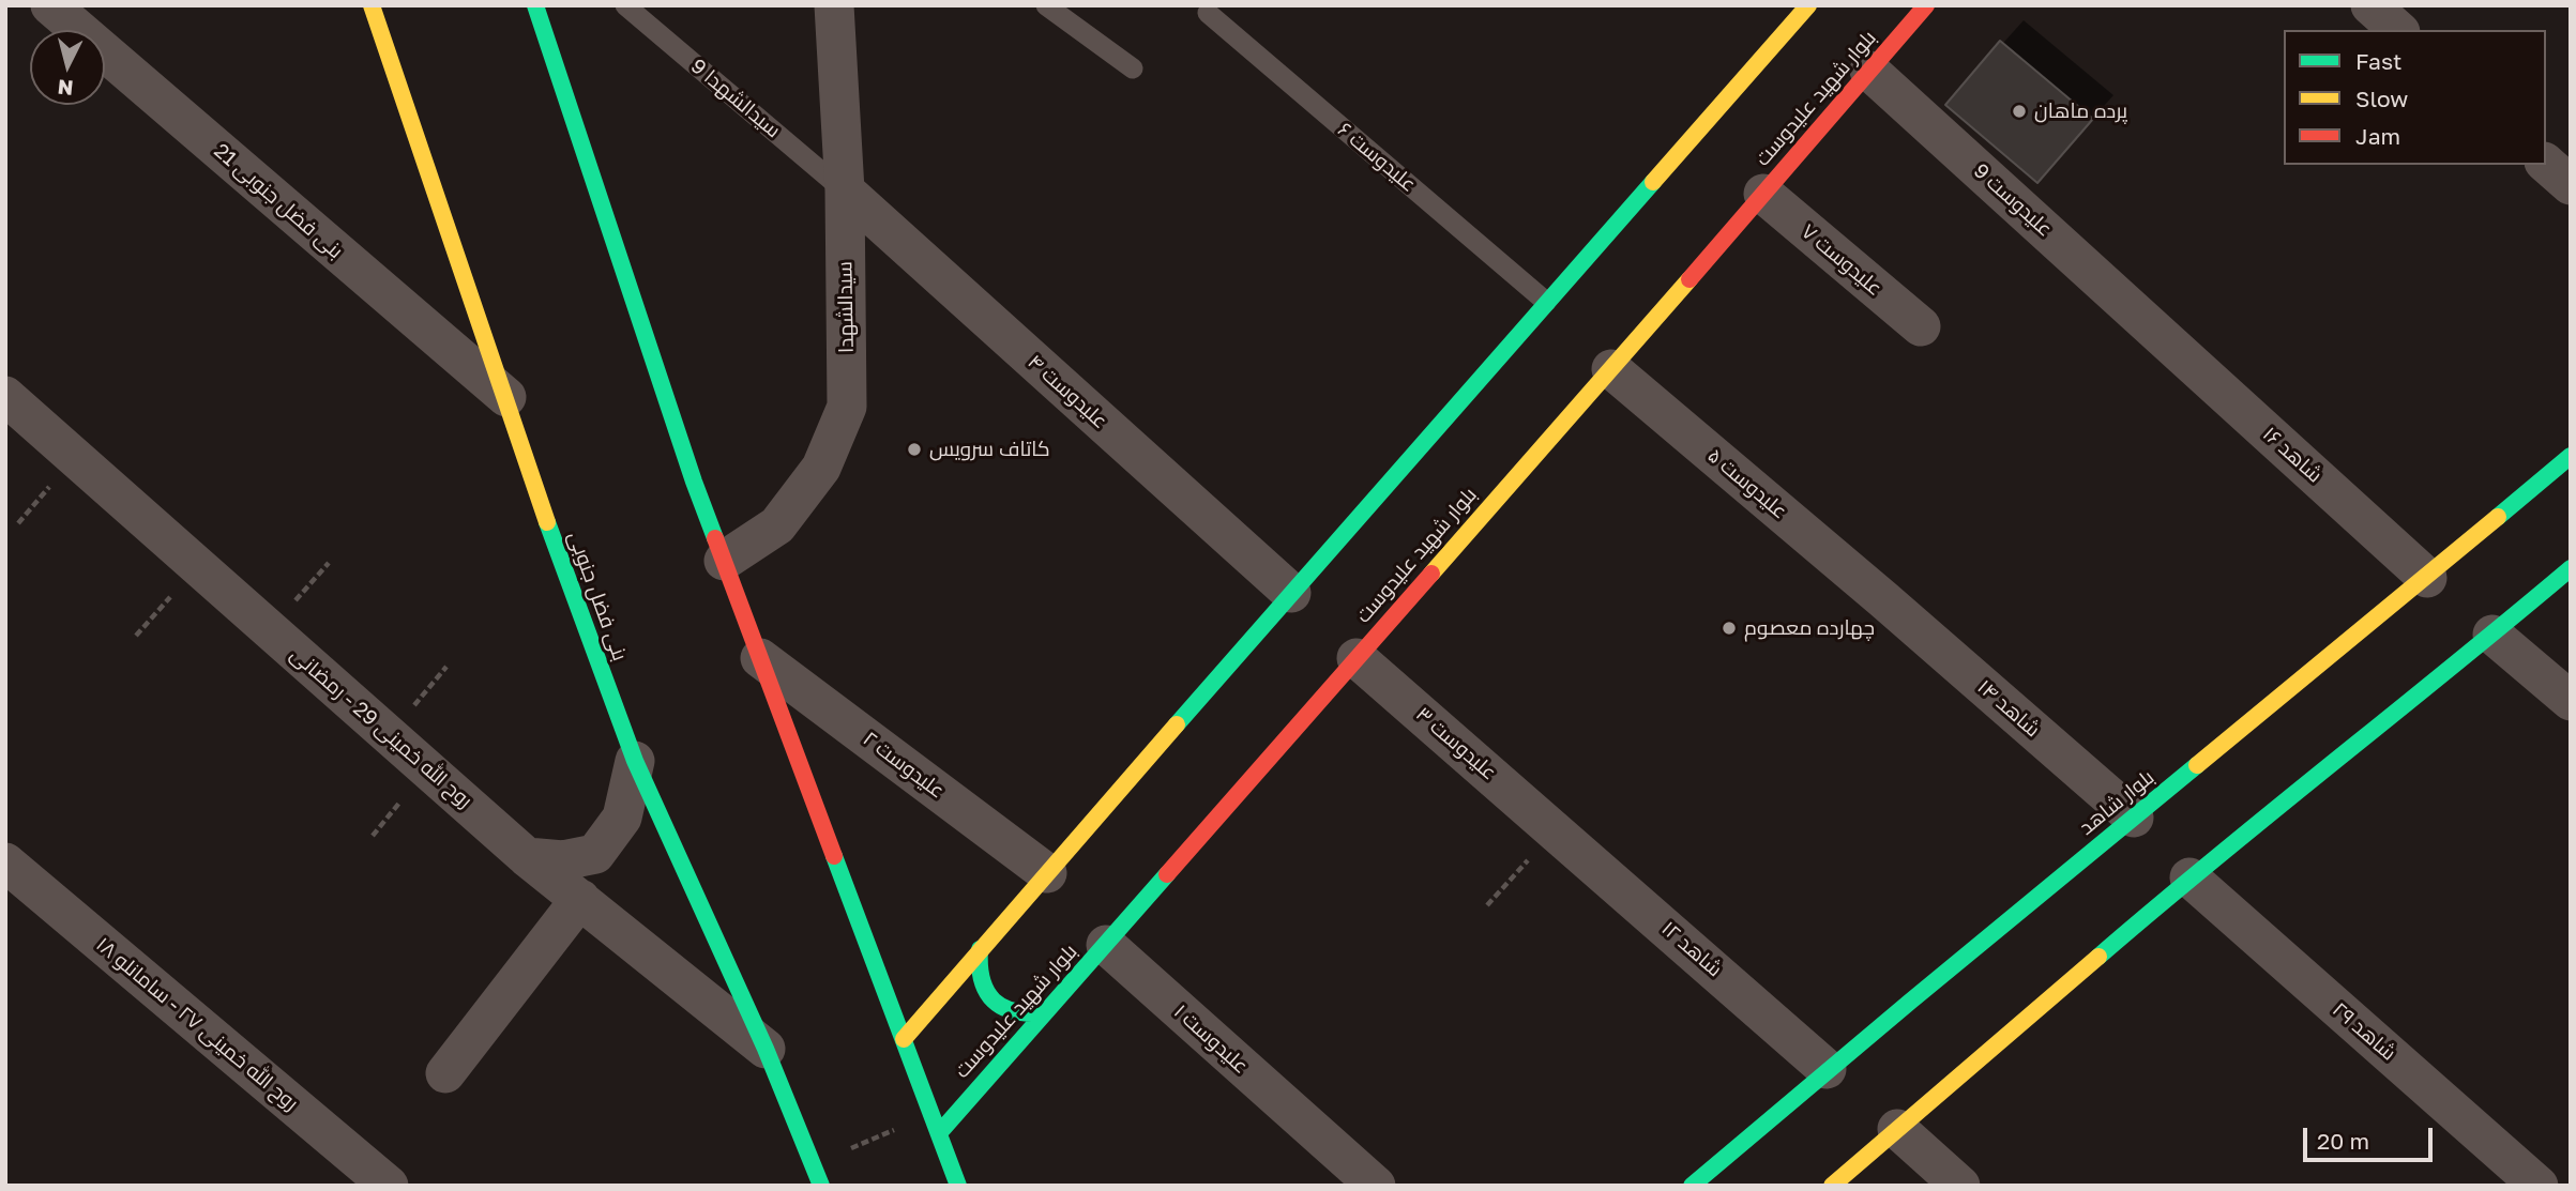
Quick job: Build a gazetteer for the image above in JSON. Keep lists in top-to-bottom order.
{
  "streets": {
    "main road": ["بلوار شهید علیدوست", "بنی فضل جنوبی", "بلوار شاهد"],
    "street": [
      "علیدوست 9",
      "بنی فضل جنوبی 21",
      "علیدوست ۷",
      "سیدالشهدا",
      "علیدوست ۴",
      "شاهد ۱۶",
      "علیدوست ۵",
      "شاهد ۱۴",
      "روح الله خمینی 29 - رمضانی",
      "علیدوست ۳",
      "علیدوست ۲",
      "شاهد ۱۲",
      "روح الله خمینی ۲۷ - سامانلو ۱۸",
      "شاهد ۲۹",
      "علیدوست ۱"
    ],
    "lane": ["سیدالشهدا 9", "علیدوست ۶"]
  },
  "crossings": [
    ["سیدالشهدا 9", "سیدالشهدا"],
    ["سیدالشهدا 9", "علیدوست ۴"],
    ["بلوار شهید علیدوست", "علیدوست 9"],
    ["بلوار شهید علیدوست", "علیدوست ۷"],
    ["بلوار شهید علیدوست", "علیدوست ۵"],
    ["بلوار شهید علیدوست", "علیدوست ۳"],
    ["بلوار شهید علیدوست", "علیدوست ۱"],
    ["علیدوست 9", "شاهد ۱۶"],
    ["بنی فضل جنوبی 21", "بنی فضل جنوبی"],
    ["سیدالشهدا", "علیدوست ۴"],
    ["شاهد ۱۶", "بلوار شاهد"],
    ["علیدوست ۵", "شاهد ۱۴"],
    ["بنی فضل جنوبی", "روح الله خمینی 29 - رمضانی"],
    ["شاهد ۱۴", "بلوار شاهد"],
    ["علیدوست ۳", "شاهد ۱۲"],
    ["بلوار شاهد", "شاهد ۱۲"]
  ],
  "places": ["پرده ماهان", "کاتاف سرویس", "چهارده معصوم"],
  "legend": ["Fast", "Slow", "Jam"],
  "scale_bar": "20 m",
  "north": "bottom"
}
